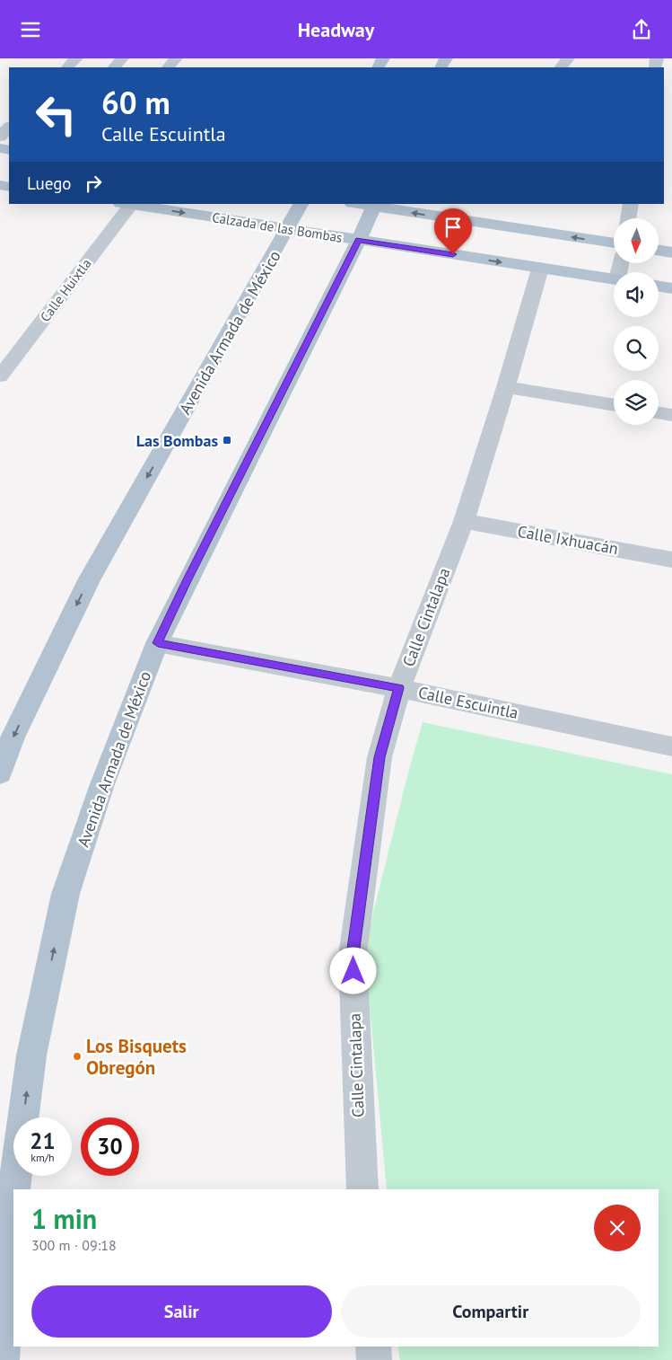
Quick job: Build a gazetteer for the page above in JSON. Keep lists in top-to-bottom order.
{
  "streets": {
    "main road": ["Calzada de las Bombas", "Avenida Armada de México"],
    "street": [
      "Calle Huixtla",
      "Calle Ixhuacán",
      "Calle Cintalapa",
      "Calle Escuintla"
    ]
  },
  "crossings": [
    ["Calzada de las Bombas", "Calle Huixtla"],
    ["Calzada de las Bombas", "Avenida Armada de México"],
    ["Calzada de las Bombas", "Calle Cintalapa"],
    ["Avenida Armada de México", "Calle Escuintla"],
    ["Calle Ixhuacán", "Calle Cintalapa"],
    ["Calle Cintalapa", "Calle Escuintla"]
  ],
  "places": {
    "transit": ["Las Bombas"],
    "other": ["Los Bisquets Obregón"]
  },
  "north": "bottom",
  "page": {
    "header": "Headway",
    "turn": ["60 m", "Calle Escuintla"],
    "then": "Luego",
    "speed": "21 km/h",
    "limit": "30",
    "heading": ["1 min", "300 m · 09:18"],
    "buttons": ["Salir", "Compartir"]
  }
}
